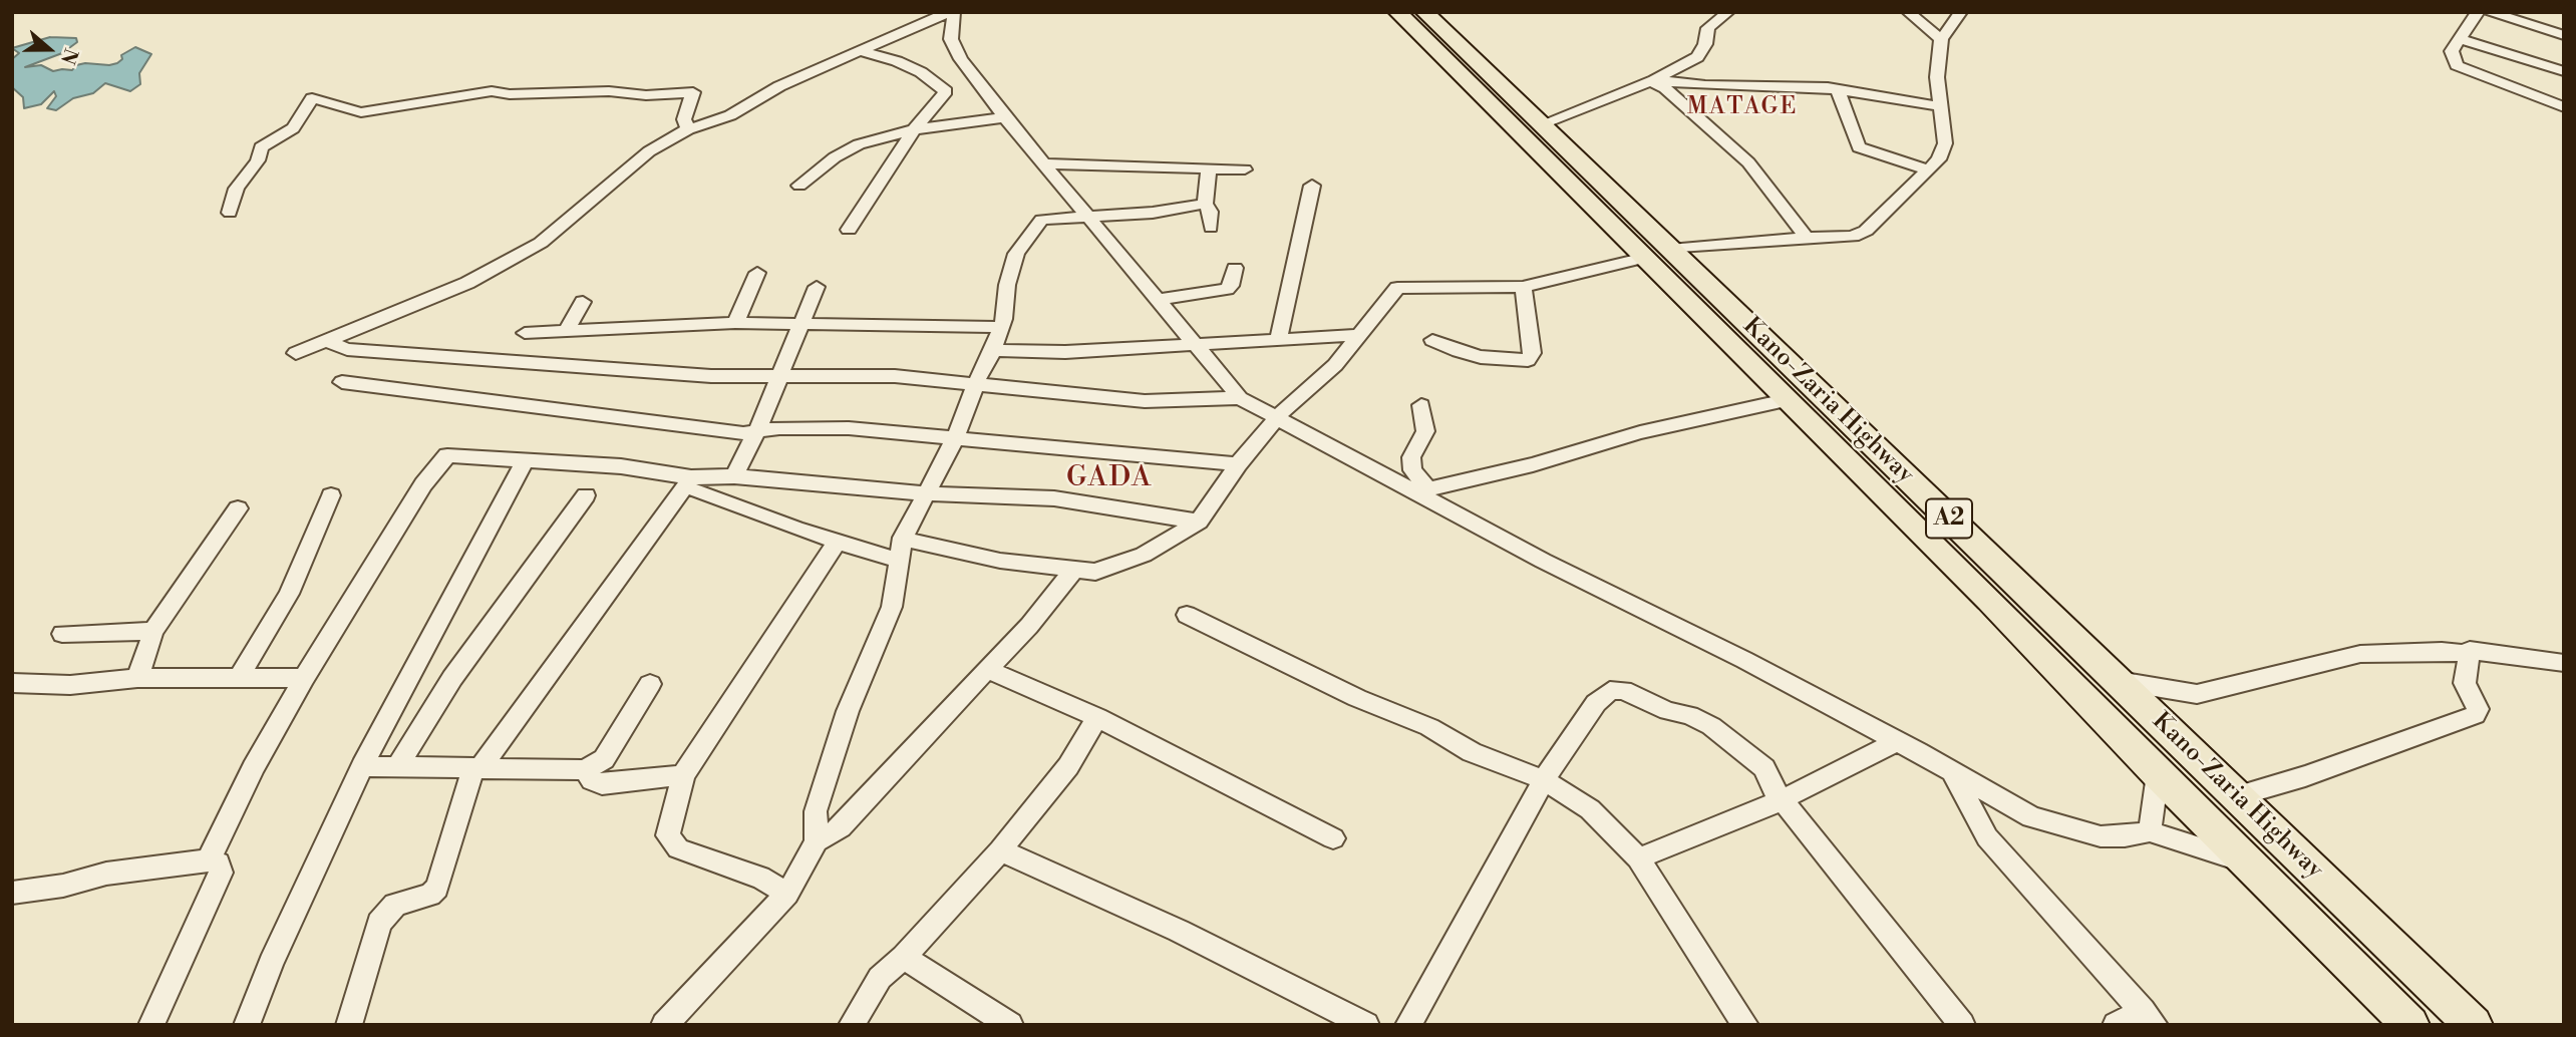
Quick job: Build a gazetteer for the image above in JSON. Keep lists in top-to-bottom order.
{
  "streets": {
    "highway": ["Kano-Zaria Highway", "A2"]
  },
  "districts": ["MATAGE", "GADA"],
  "north": "right"
}
